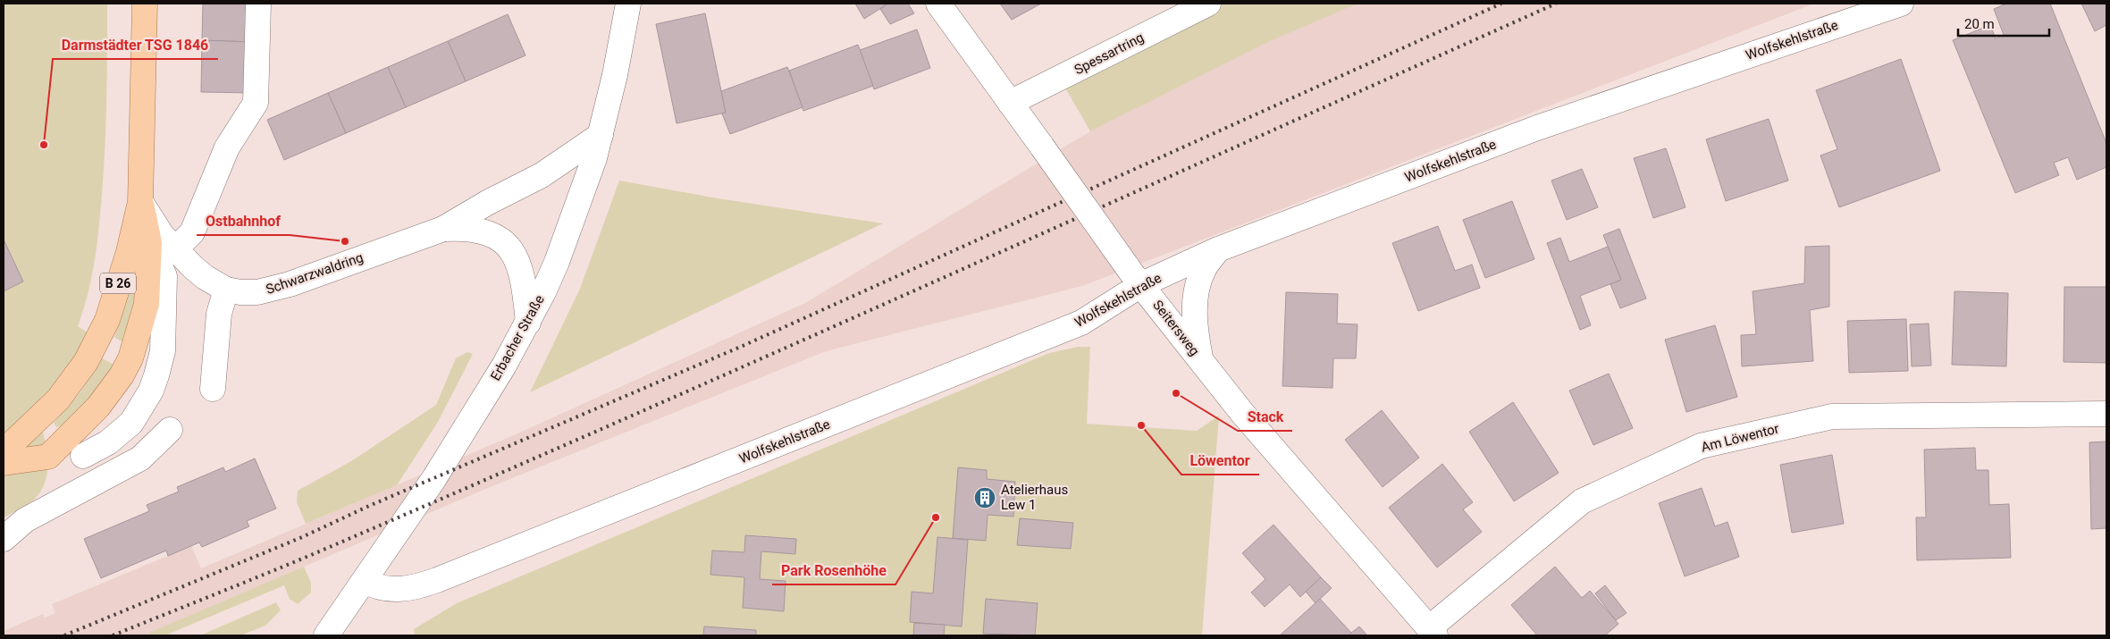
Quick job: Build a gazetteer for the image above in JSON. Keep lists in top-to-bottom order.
{
  "streets": {
    "main road": ["B 26"],
    "street": [
      "Wolfskehlstraße",
      "Spessartring",
      "Schwarzwaldring",
      "Seitersweg",
      "Erbacher Straße",
      "Am Löwentor"
    ]
  },
  "crossings": [
    ["Wolfskehlstraße", "Seitersweg"],
    ["Wolfskehlstraße", "Erbacher Straße"],
    ["Spessartring", "Seitersweg"],
    ["Schwarzwaldring", "B 26"],
    ["Schwarzwaldring", "Erbacher Straße"],
    ["Seitersweg", "Am Löwentor"]
  ],
  "places": {
    "other": [
      "Darmstädter TSG 1846",
      "Ostbahnhof",
      "Stack",
      "Löwentor",
      "Park Rosenhöhe"
    ],
    "building": ["Atelierhaus Lew 1"]
  },
  "scale_bar": "20 m"
}
